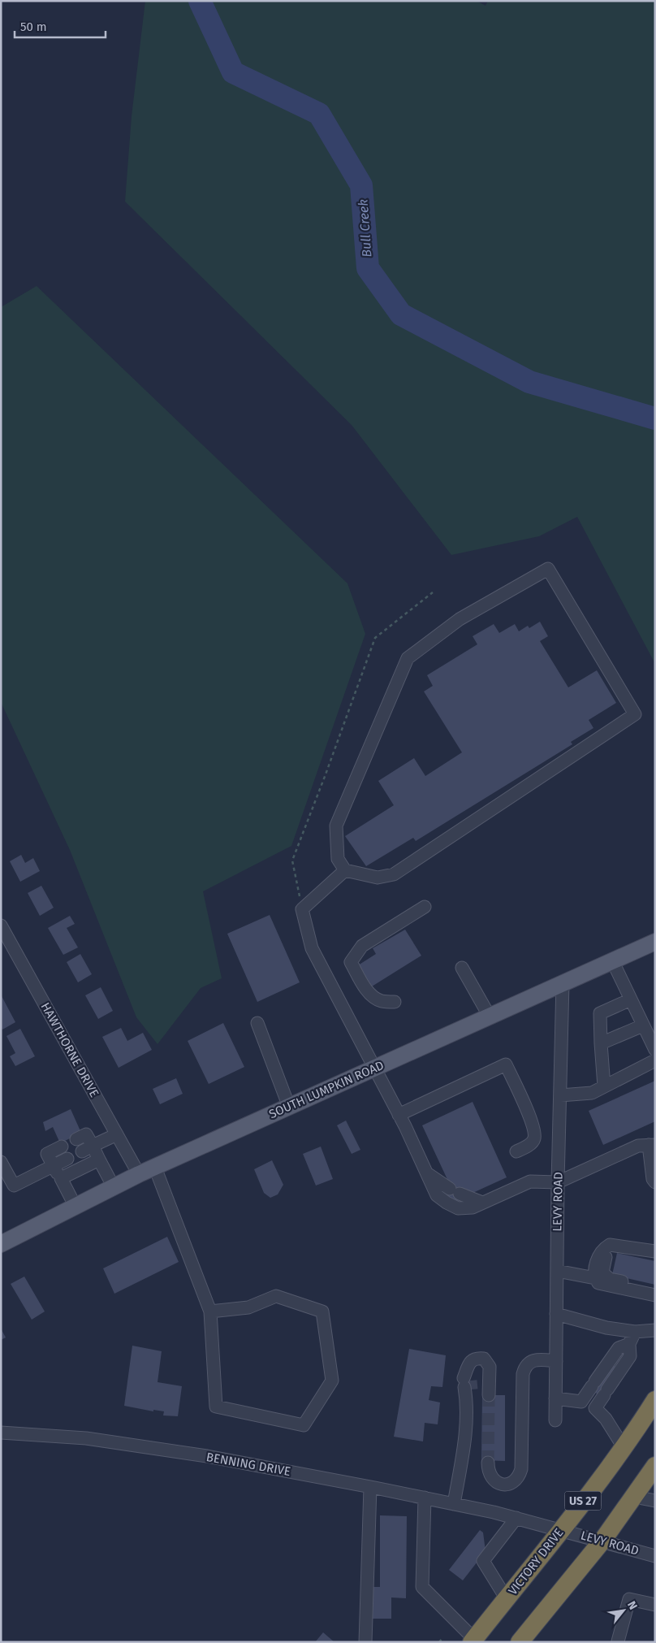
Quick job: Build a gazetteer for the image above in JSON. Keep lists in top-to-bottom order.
{
  "streets": {
    "highway": ["US 27", "VICTORY DRIVE"],
    "main road": ["SOUTH LUMPKIN ROAD"],
    "street": ["HAWTHORNE DRIVE", "LEVY ROAD", "BENNING DRIVE"]
  },
  "crossings": [
    ["HAWTHORNE DRIVE", "SOUTH LUMPKIN ROAD"],
    ["SOUTH LUMPKIN ROAD", "LEVY ROAD"],
    ["LEVY ROAD", "BENNING DRIVE"],
    ["LEVY ROAD", "VICTORY DRIVE"]
  ],
  "water": ["Bull Creek"],
  "scale_bar": "50 m",
  "north": "top right"
}
